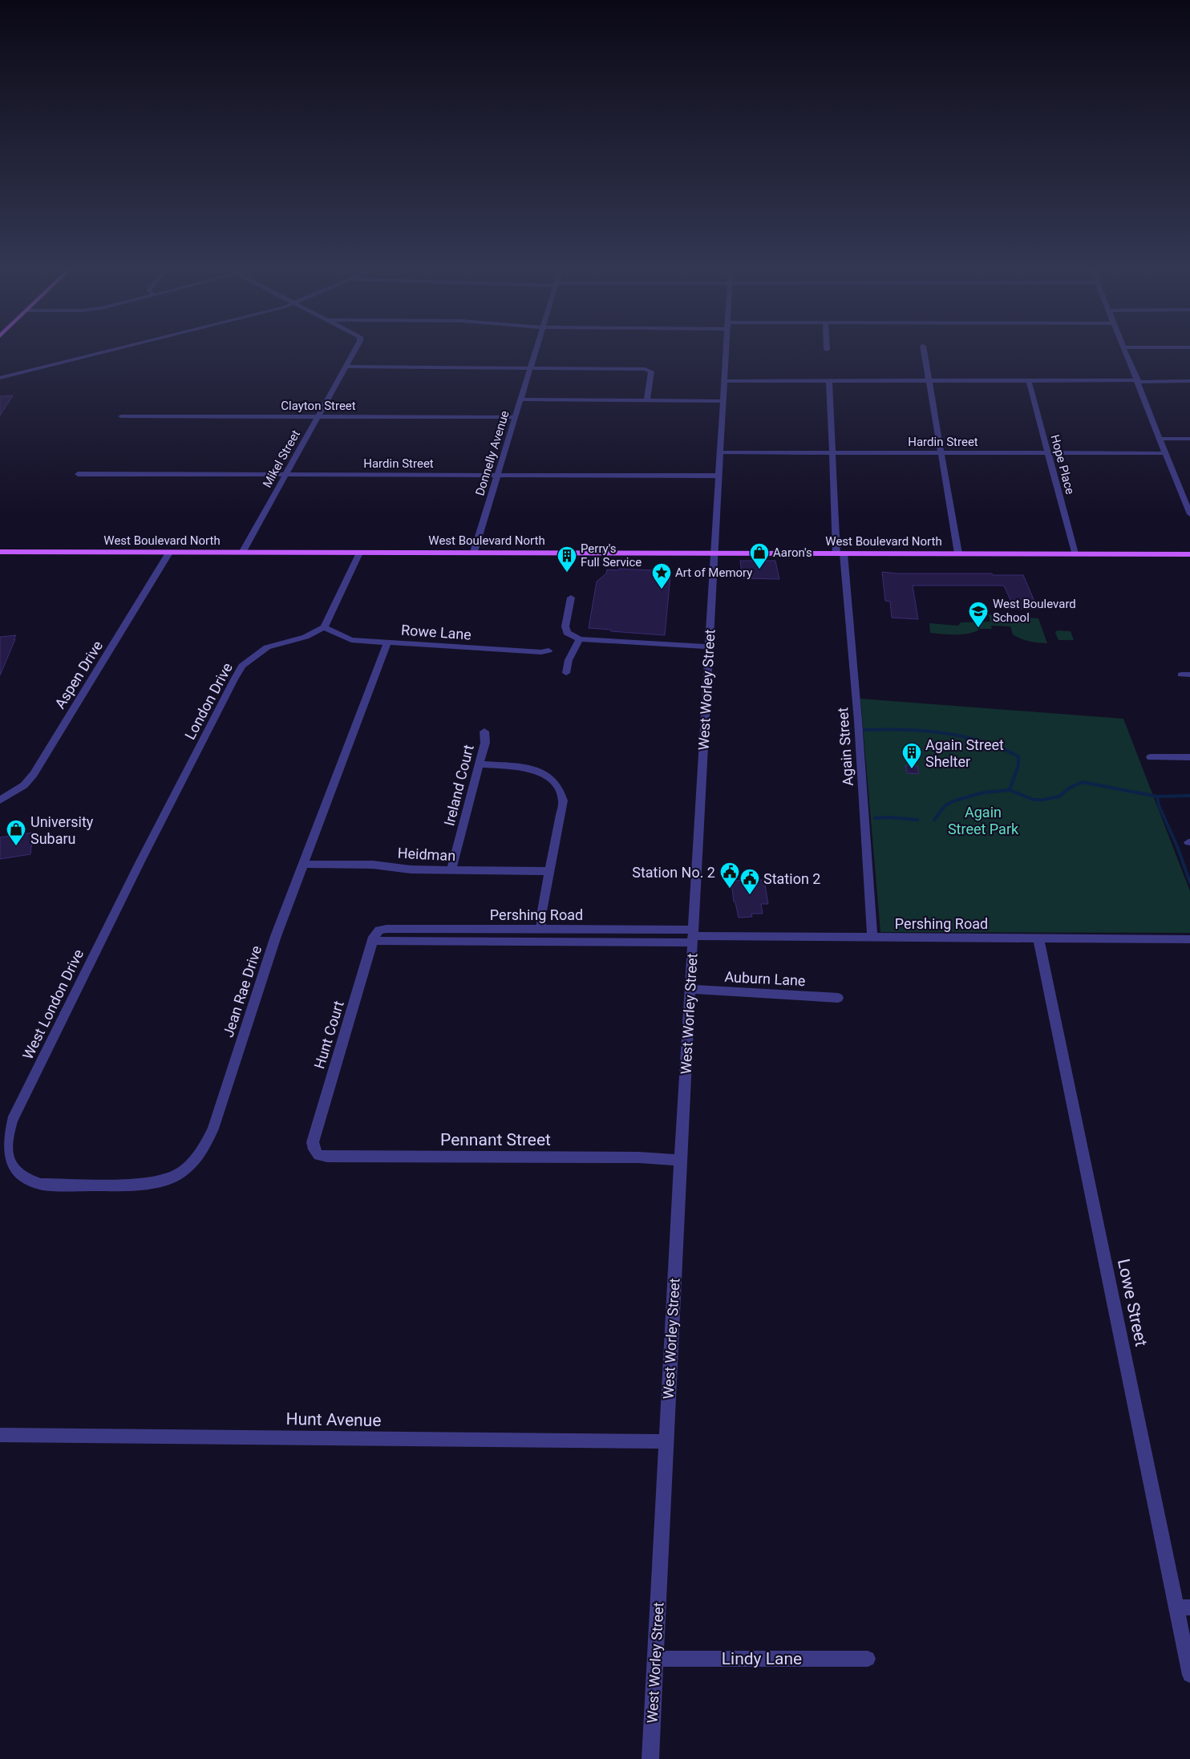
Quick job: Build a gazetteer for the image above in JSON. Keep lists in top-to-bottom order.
{
  "streets": {
    "main road": ["West Boulevard North"],
    "street": [
      "Clayton Street",
      "Hardin Street",
      "Donnelly Avenue",
      "Mikel Street",
      "Hope Place",
      "Rowe Lane",
      "Aspen Drive",
      "West Worley Street",
      "London Drive",
      "Again Street",
      "Ireland Court",
      "Heidman",
      "Pershing Road",
      "Auburn Lane",
      "Jean Rae Drive",
      "West London Drive",
      "Hunt Court",
      "Pennant Street",
      "Lowe Street",
      "Hunt Avenue",
      "Lindy Lane"
    ]
  },
  "crossings": [
    ["Clayton Street", "Donnelly Avenue"],
    ["Clayton Street", "Mikel Street"],
    ["Hardin Street", "Donnelly Avenue"],
    ["Hardin Street", "Mikel Street"],
    ["Hardin Street", "Hope Place"],
    ["Hardin Street", "West Worley Street"],
    ["Hardin Street", "Again Street"],
    ["Donnelly Avenue", "West Boulevard North"],
    ["Mikel Street", "West Boulevard North"],
    ["Hope Place", "West Boulevard North"],
    ["West Boulevard North", "Aspen Drive"],
    ["West Boulevard North", "West Worley Street"],
    ["West Boulevard North", "Again Street"],
    ["Rowe Lane", "London Drive"],
    ["Rowe Lane", "Jean Rae Drive"],
    ["West Worley Street", "Pershing Road"],
    ["West Worley Street", "Auburn Lane"],
    ["West Worley Street", "Pennant Street"],
    ["West Worley Street", "Hunt Avenue"],
    ["West Worley Street", "Lindy Lane"],
    ["London Drive", "West London Drive"],
    ["Again Street", "Pershing Road"],
    ["Ireland Court", "Heidman"],
    ["Heidman", "Jean Rae Drive"],
    ["Pershing Road", "Hunt Court"],
    ["Pershing Road", "Lowe Street"],
    ["Jean Rae Drive", "West London Drive"],
    ["Hunt Court", "Pennant Street"]
  ],
  "parks": ["Again Street Park"],
  "places": {
    "shop": ["Aaron's", "University Subaru"],
    "building": ["Perry's Full Service", "Again Street Shelter"],
    "place": ["Art of Memory"],
    "school or university": ["West Boulevard School"],
    "public building": ["Station No. 2", "Station 2"]
  }
}
